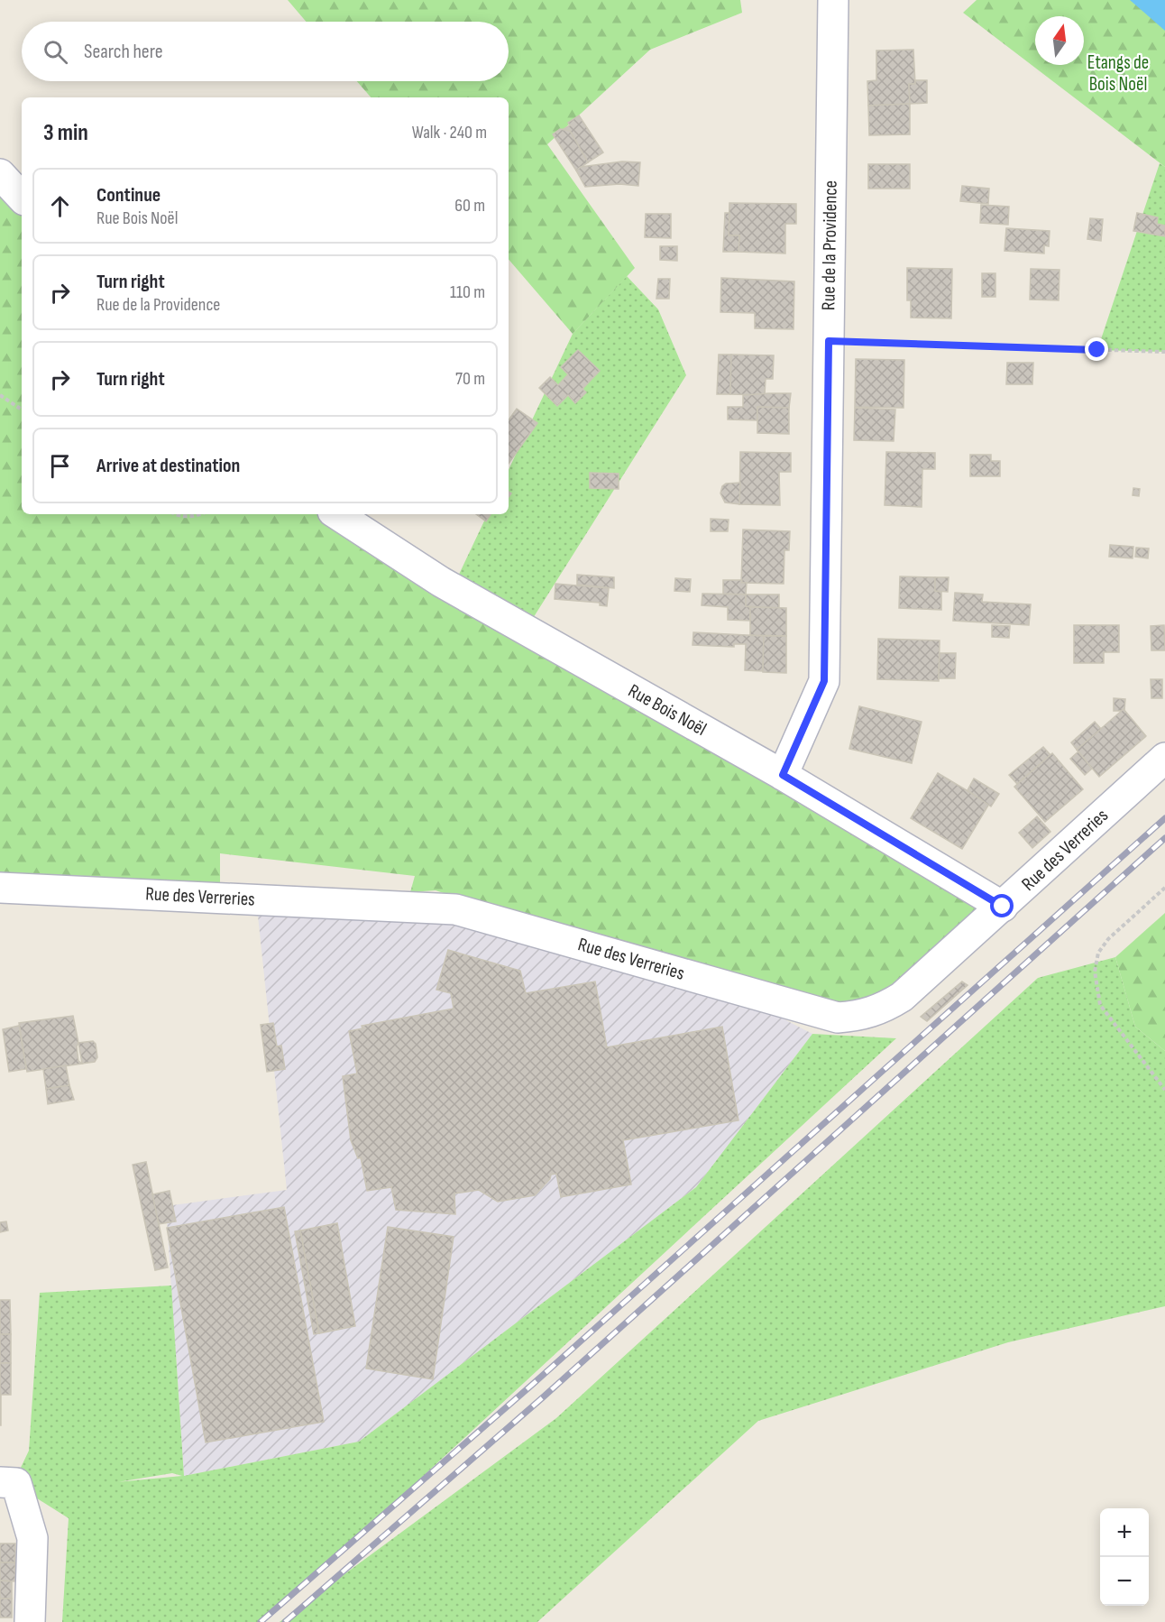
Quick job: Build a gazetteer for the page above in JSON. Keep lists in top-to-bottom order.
{
  "streets": {
    "street": ["Rue de la Providence", "Rue Bois Noël", "Rue des Verreries"]
  },
  "crossings": [
    ["Rue de la Providence", "Rue Bois Noël"],
    ["Rue Bois Noël", "Rue des Verreries"]
  ],
  "parks": ["Etangs de Bois Noël"],
  "north": "top",
  "page": {
    "search": "Search here",
    "heading": ["3 min", "Walk · 240 m"],
    "list": [
      ["Continue", "Rue Bois Noël", "60 m"],
      ["Turn right", "Rue de la Providence", "110 m"],
      ["Turn right", "70 m"],
      "Arrive at destination"
    ],
    "map_buttons": ["+", "−"]
  }
}
